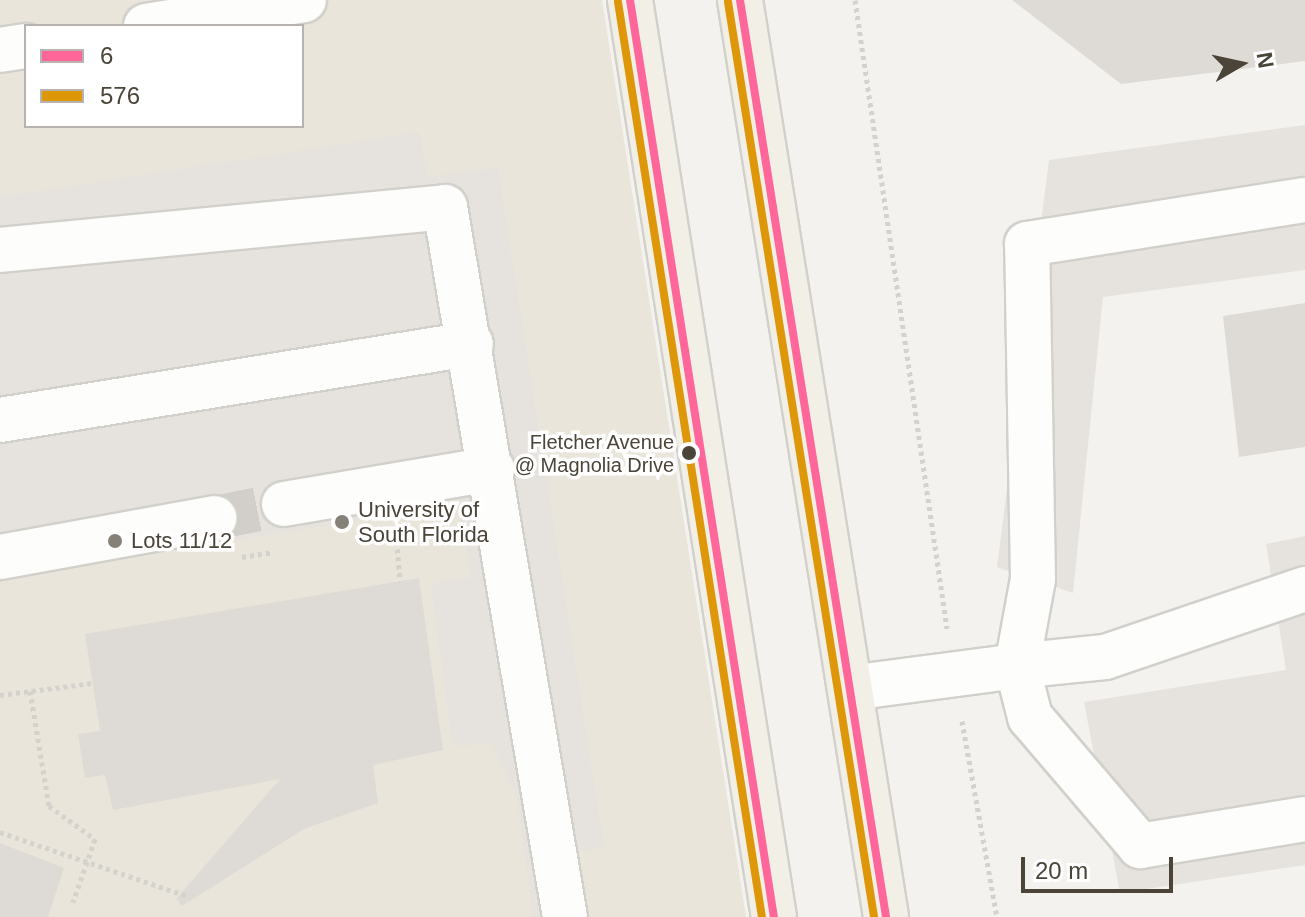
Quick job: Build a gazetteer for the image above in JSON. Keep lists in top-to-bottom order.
{
  "places": ["Fletcher Avenue @ Magnolia Drive", "University of South Florida", "Lots 11/12"],
  "lines": ["transit line 6", "transit line 576"],
  "legend": ["6", "576"],
  "scale_bar": "20 m",
  "north": "right"
}
